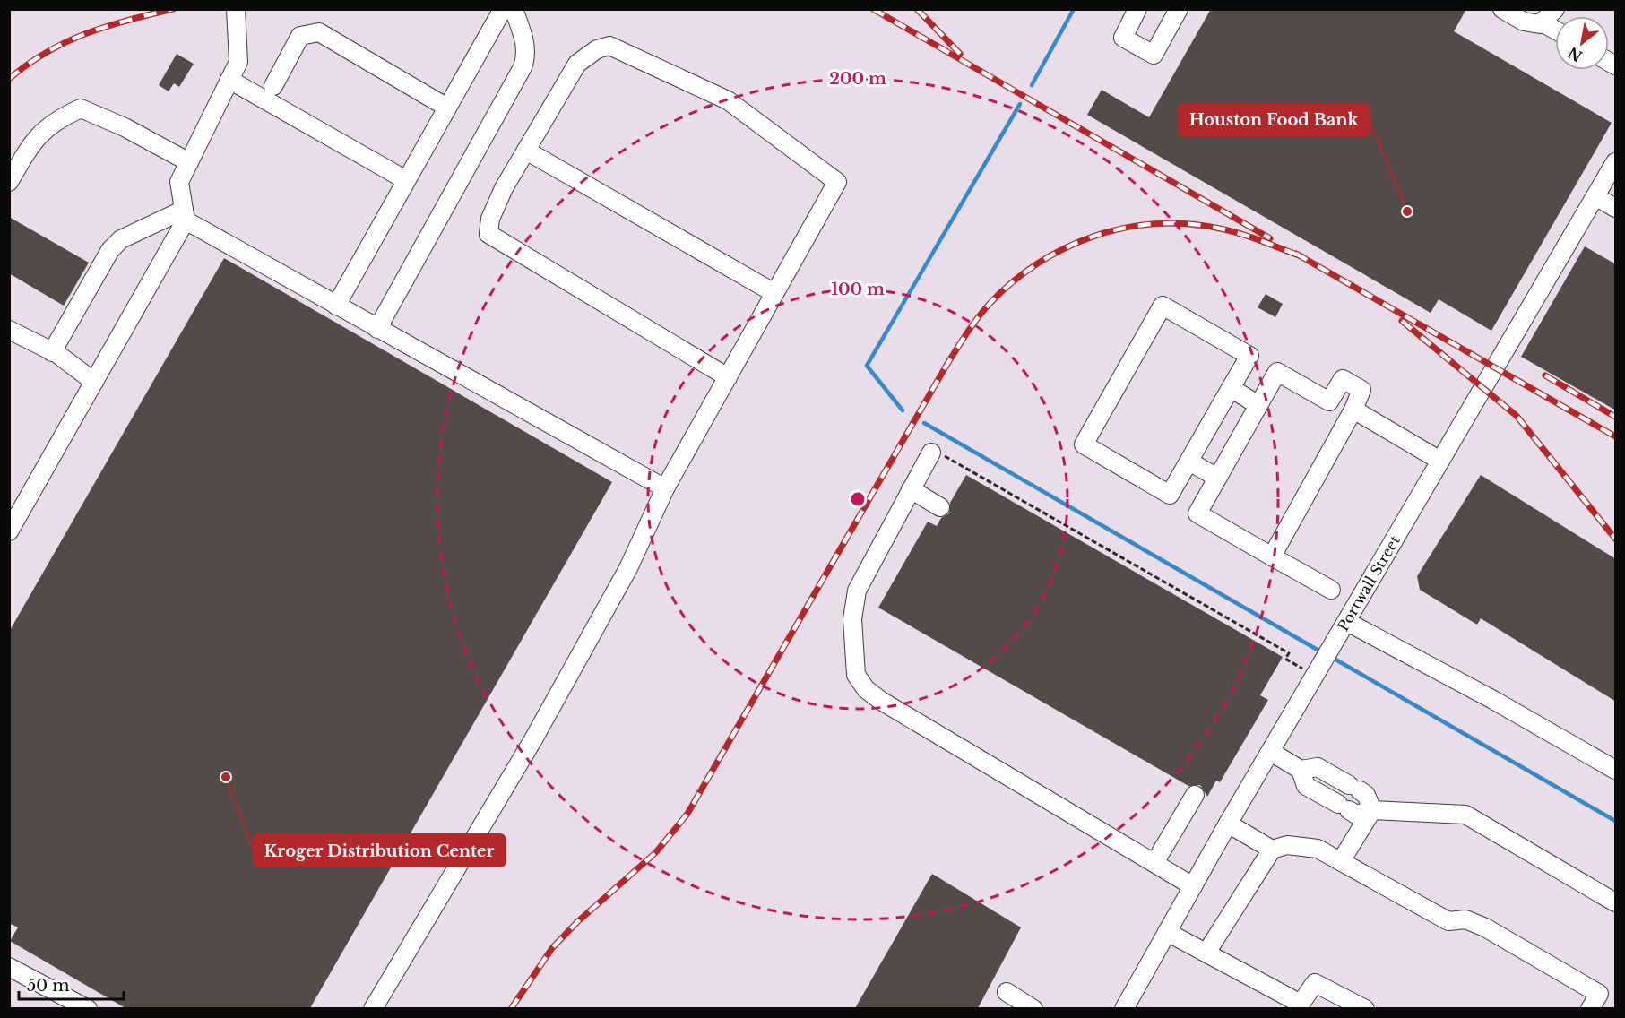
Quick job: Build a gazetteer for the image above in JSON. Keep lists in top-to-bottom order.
{
  "streets": {
    "street": ["Portwall Street"]
  },
  "places": ["Houston Food Bank", "Kroger Distribution Center"],
  "scale_bar": "50 m",
  "north": "bottom left",
  "rings": ["200 m", "100 m"]
}
